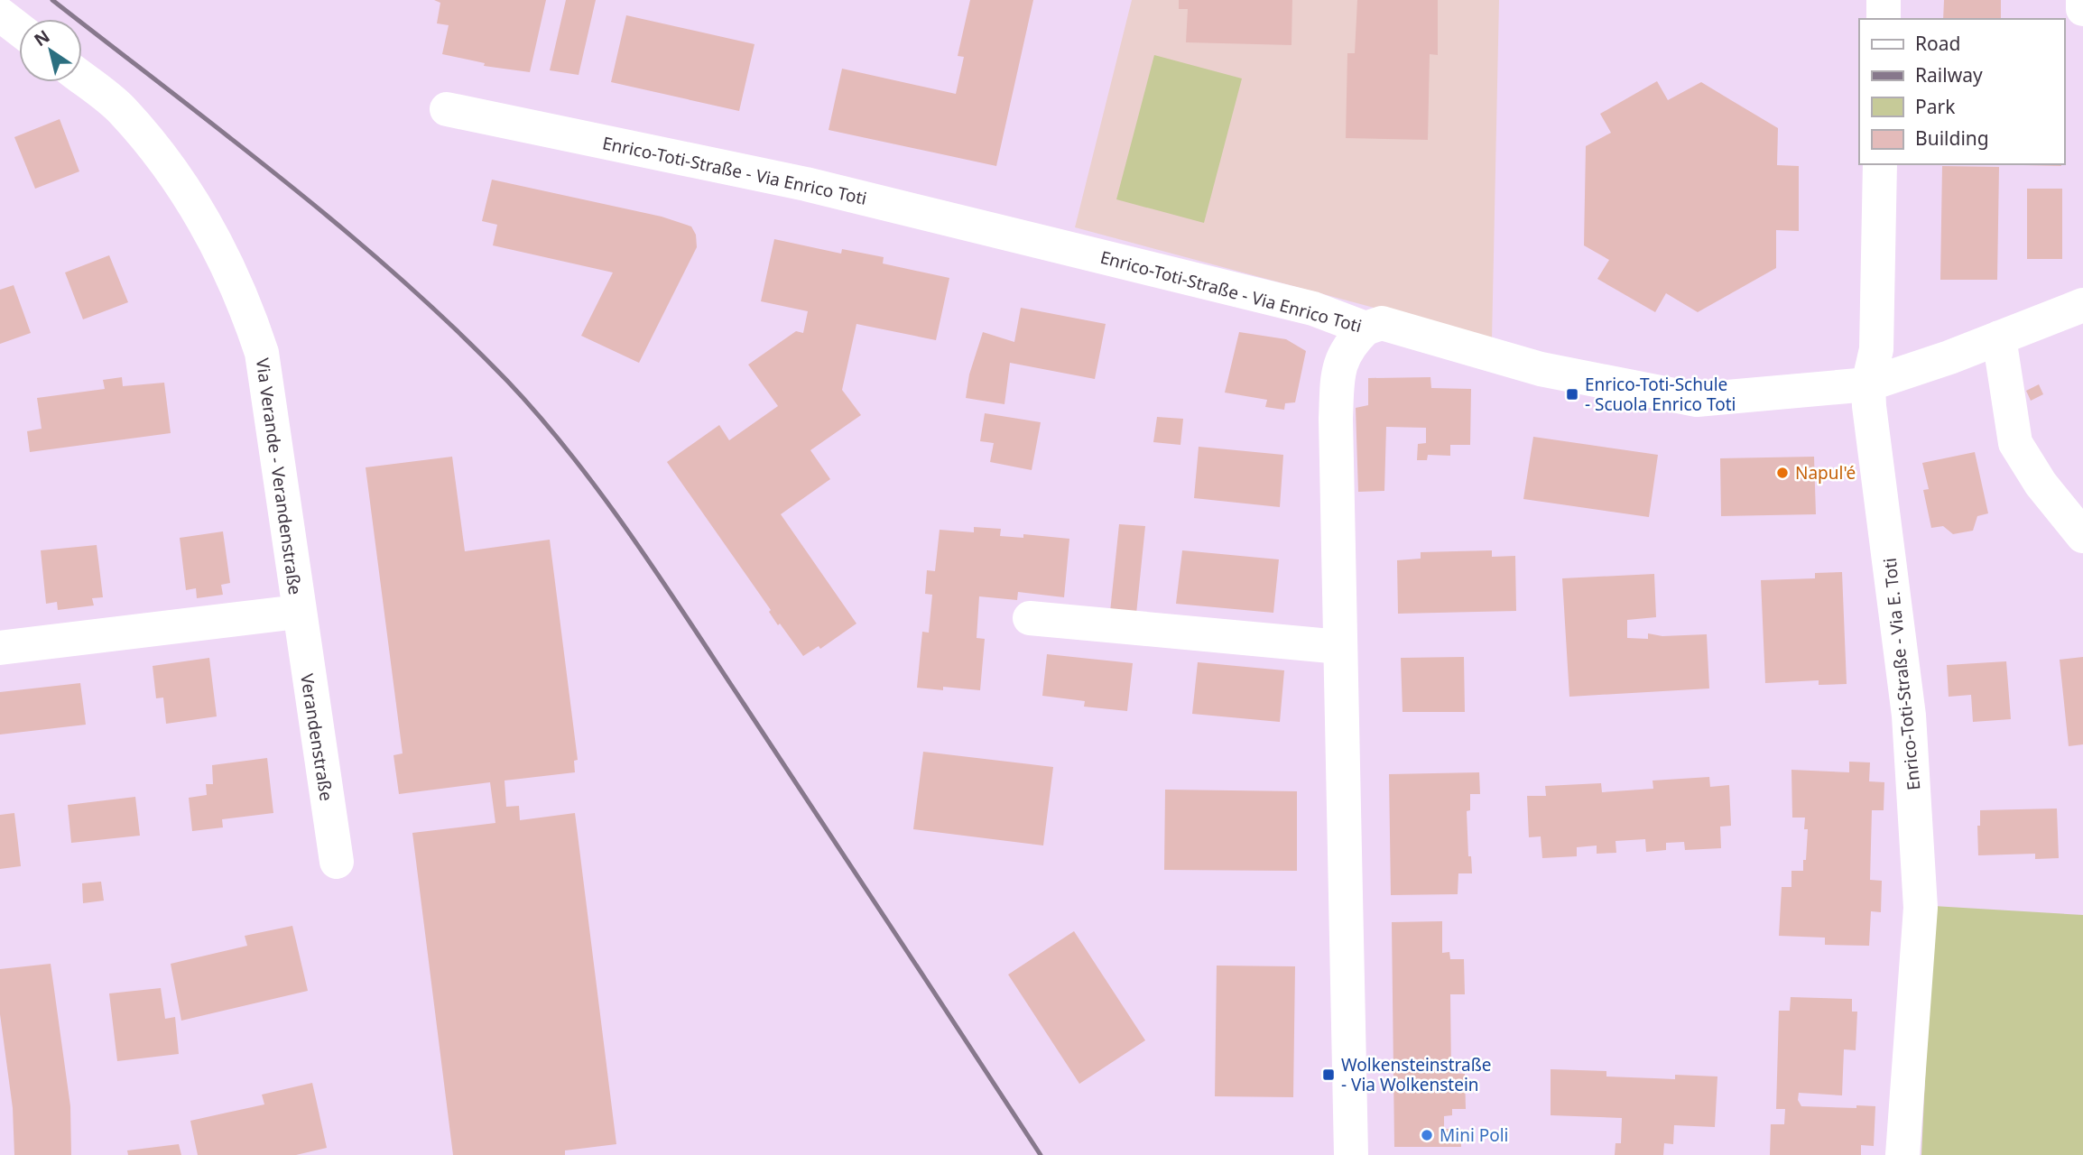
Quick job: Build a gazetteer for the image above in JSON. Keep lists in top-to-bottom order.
{
  "streets": {
    "street": [
      "Enrico-Toti-Straße - Via Enrico Toti",
      "Via Verande - Verandenstraße",
      "Enrico-Toti-Straße - Via E. Toti",
      "Verandenstraße"
    ]
  },
  "crossings": [
    ["Enrico-Toti-Straße - Via Enrico Toti", "Enrico-Toti-Straße - Via E. Toti"],
    ["Via Verande - Verandenstraße", "Verandenstraße"]
  ],
  "places": {
    "transit": ["Enrico-Toti-Schule - Scuola Enrico Toti", "Wolkensteinstraße - Via Wolkenstein"],
    "other": ["Napul'é", "Mini Poli"]
  },
  "legend": [
    "Road",
    "Railway",
    "Park",
    "Building"
  ],
  "north": "top left"
}
